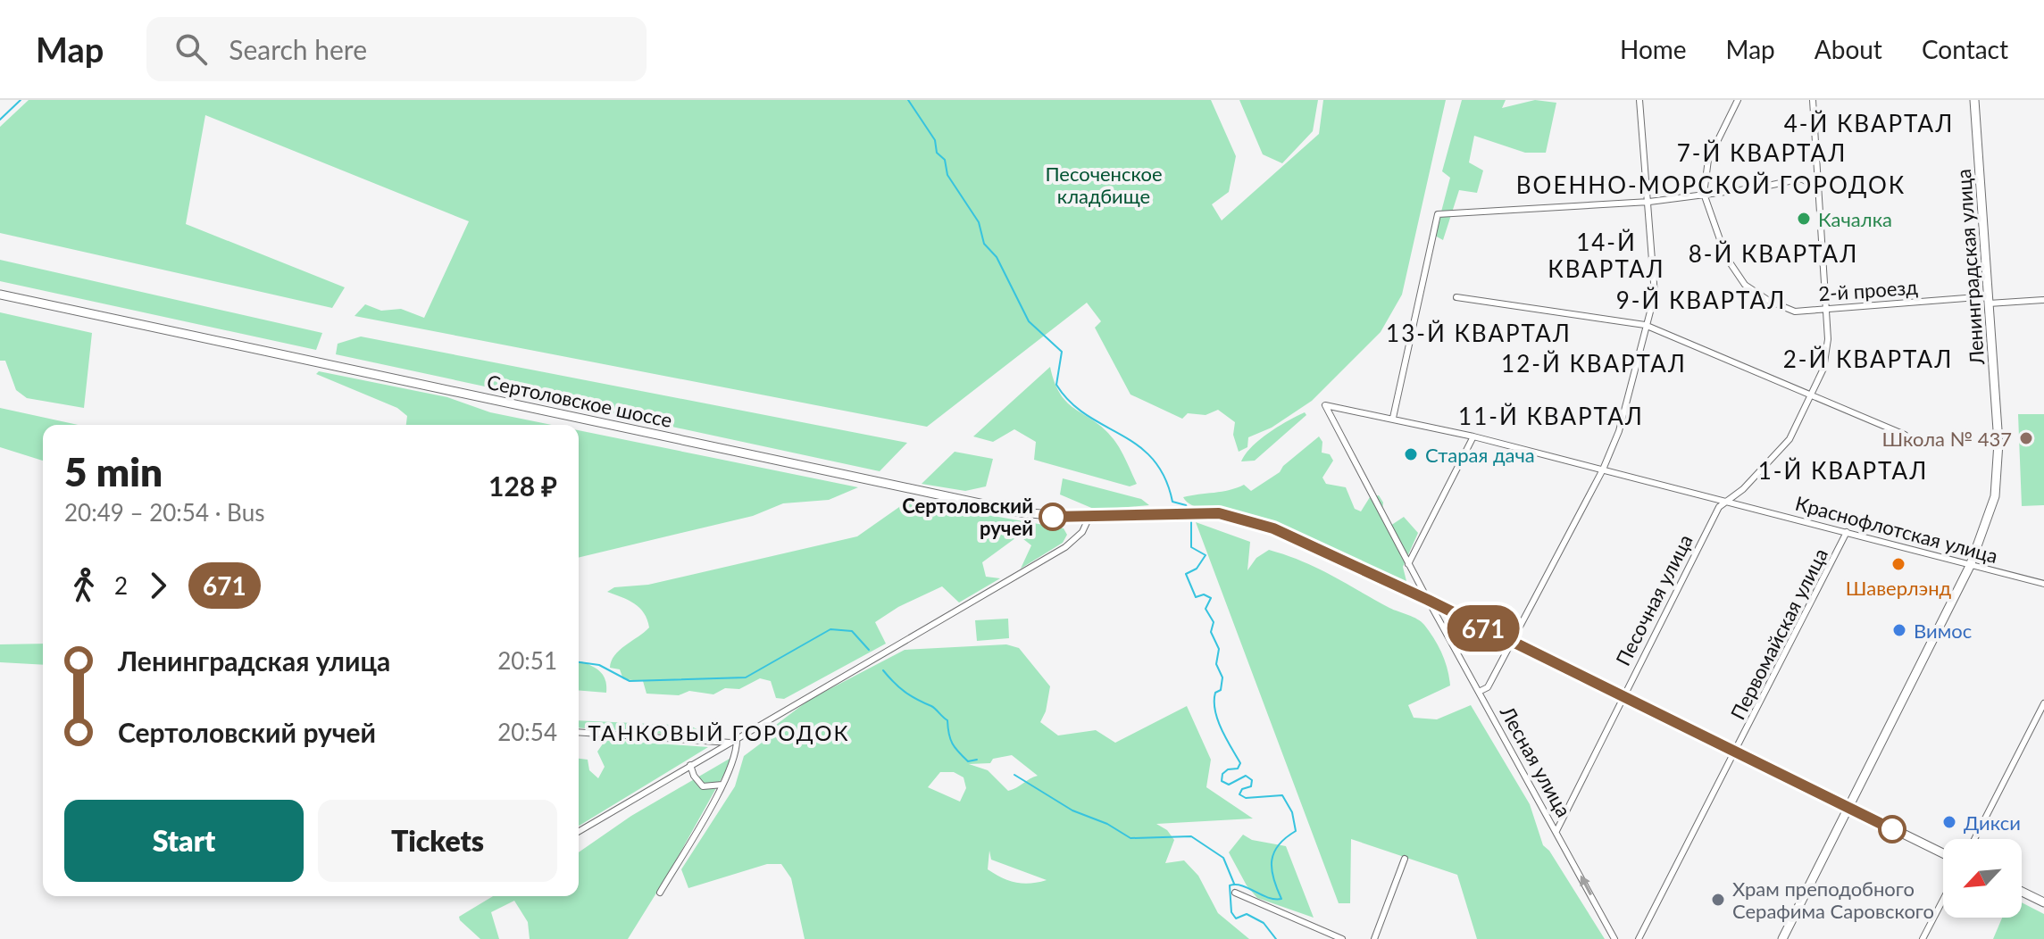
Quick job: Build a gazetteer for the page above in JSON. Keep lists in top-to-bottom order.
{
  "streets": {
    "main road": ["Ленинградская улица", "Сертоловское шоссе"],
    "street": [
      "2-й проезд",
      "Краснофлотская улица",
      "Песочная улица",
      "Первомайская улица",
      "Лесная улица"
    ]
  },
  "crossings": [
    ["Ленинградская улица", "2-й проезд"],
    ["Ленинградская улица", "Сертоловское шоссе"],
    ["Ленинградская улица", "Краснофлотская улица"],
    ["2-й проезд", "Песочная улица"],
    ["Сертоловское шоссе", "Песочная улица"],
    ["Сертоловское шоссе", "Первомайская улица"],
    ["Сертоловское шоссе", "Лесная улица"],
    ["Краснофлотская улица", "Песочная улица"],
    ["Краснофлотская улица", "Первомайская улица"],
    ["Краснофлотская улица", "Лесная улица"],
    ["Песочная улица", "Лесная улица"]
  ],
  "districts": [
    "4-Й КВАРТАЛ",
    "7-Й КВАРТАЛ",
    "ВОЕННО-МОРСКОЙ ГОРОДОК",
    "14-Й КВАРТАЛ",
    "8-Й КВАРТАЛ",
    "9-Й КВАРТАЛ",
    "13-Й КВАРТАЛ",
    "2-Й КВАРТАЛ",
    "12-Й КВАРТАЛ",
    "11-Й КВАРТАЛ",
    "1-Й КВАРТАЛ",
    "ТАНКОВЫЙ ГОРОДОК"
  ],
  "parks": ["Песоченское кладбище"],
  "places": [
    "Качалка",
    "Школа № 437",
    "Старая дача",
    "Сертоловский ручей",
    "Шаверлэнд",
    "Вимос",
    "Дикси",
    "Храм преподобного Серафима Саровского"
  ],
  "lines": ["bus line 671"],
  "north": "bottom left",
  "page": {
    "header": "Map",
    "search": "Search here",
    "nav": [
      "Home",
      "Map",
      "About",
      "Contact"
    ],
    "on_map": "671",
    "heading": ["5 min", "20:49 – 20:54 · Bus", "128 ₽"],
    "legs": ["2", "671"],
    "list": [
      {
        "name": "Ленинградская улица",
        "value": "20:51"
      },
      {
        "name": "Сертоловский ручей",
        "value": "20:54"
      }
    ],
    "buttons": ["Start", "Tickets"]
  }
}
